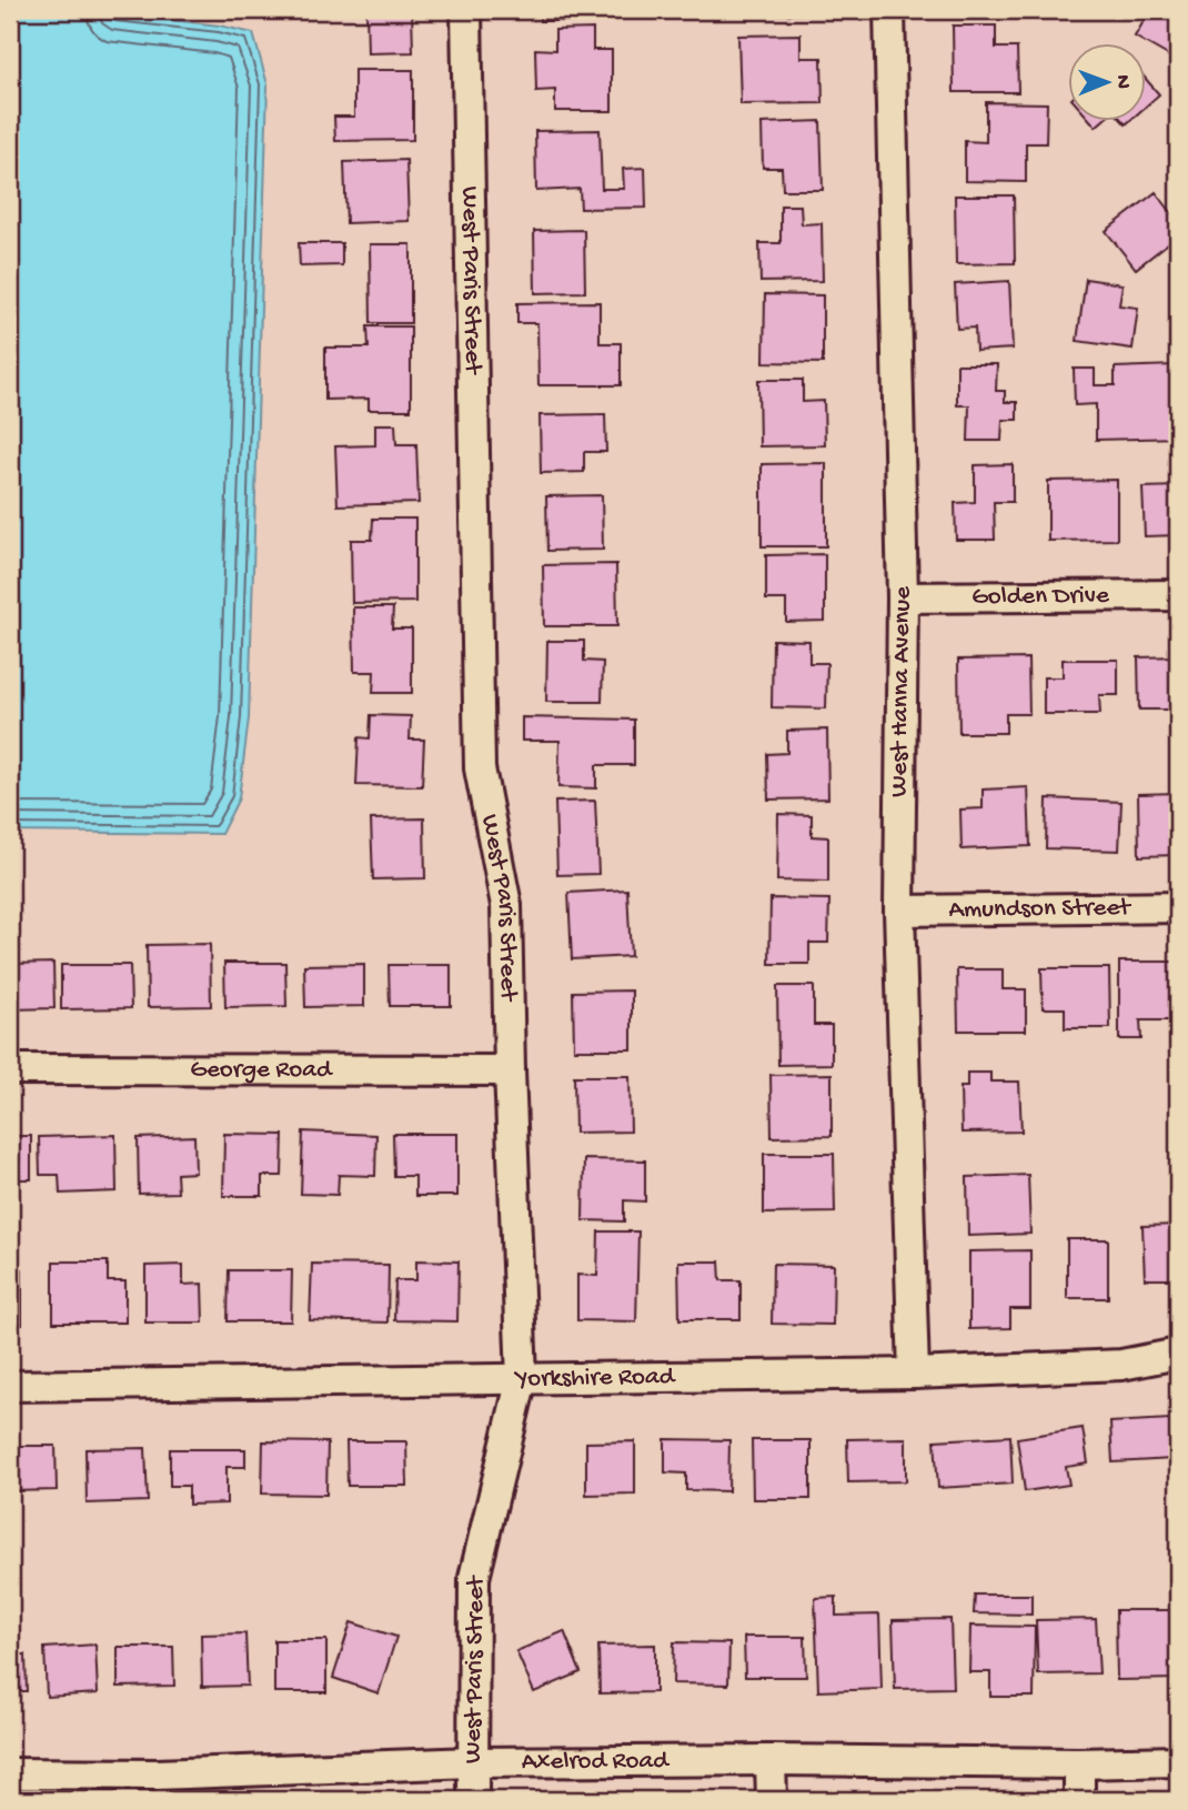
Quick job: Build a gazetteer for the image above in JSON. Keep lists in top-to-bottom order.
{
  "streets": {
    "street": [
      "West Paris Street",
      "Golden Drive",
      "West Hanna Avenue",
      "Amundson Street",
      "George Road",
      "Yorkshire Road",
      "Axelrod Road"
    ]
  },
  "crossings": [
    ["West Paris Street", "George Road"],
    ["West Paris Street", "Yorkshire Road"],
    ["West Paris Street", "Axelrod Road"],
    ["Golden Drive", "West Hanna Avenue"],
    ["West Hanna Avenue", "Amundson Street"],
    ["West Hanna Avenue", "Yorkshire Road"]
  ],
  "north": "right"
}
